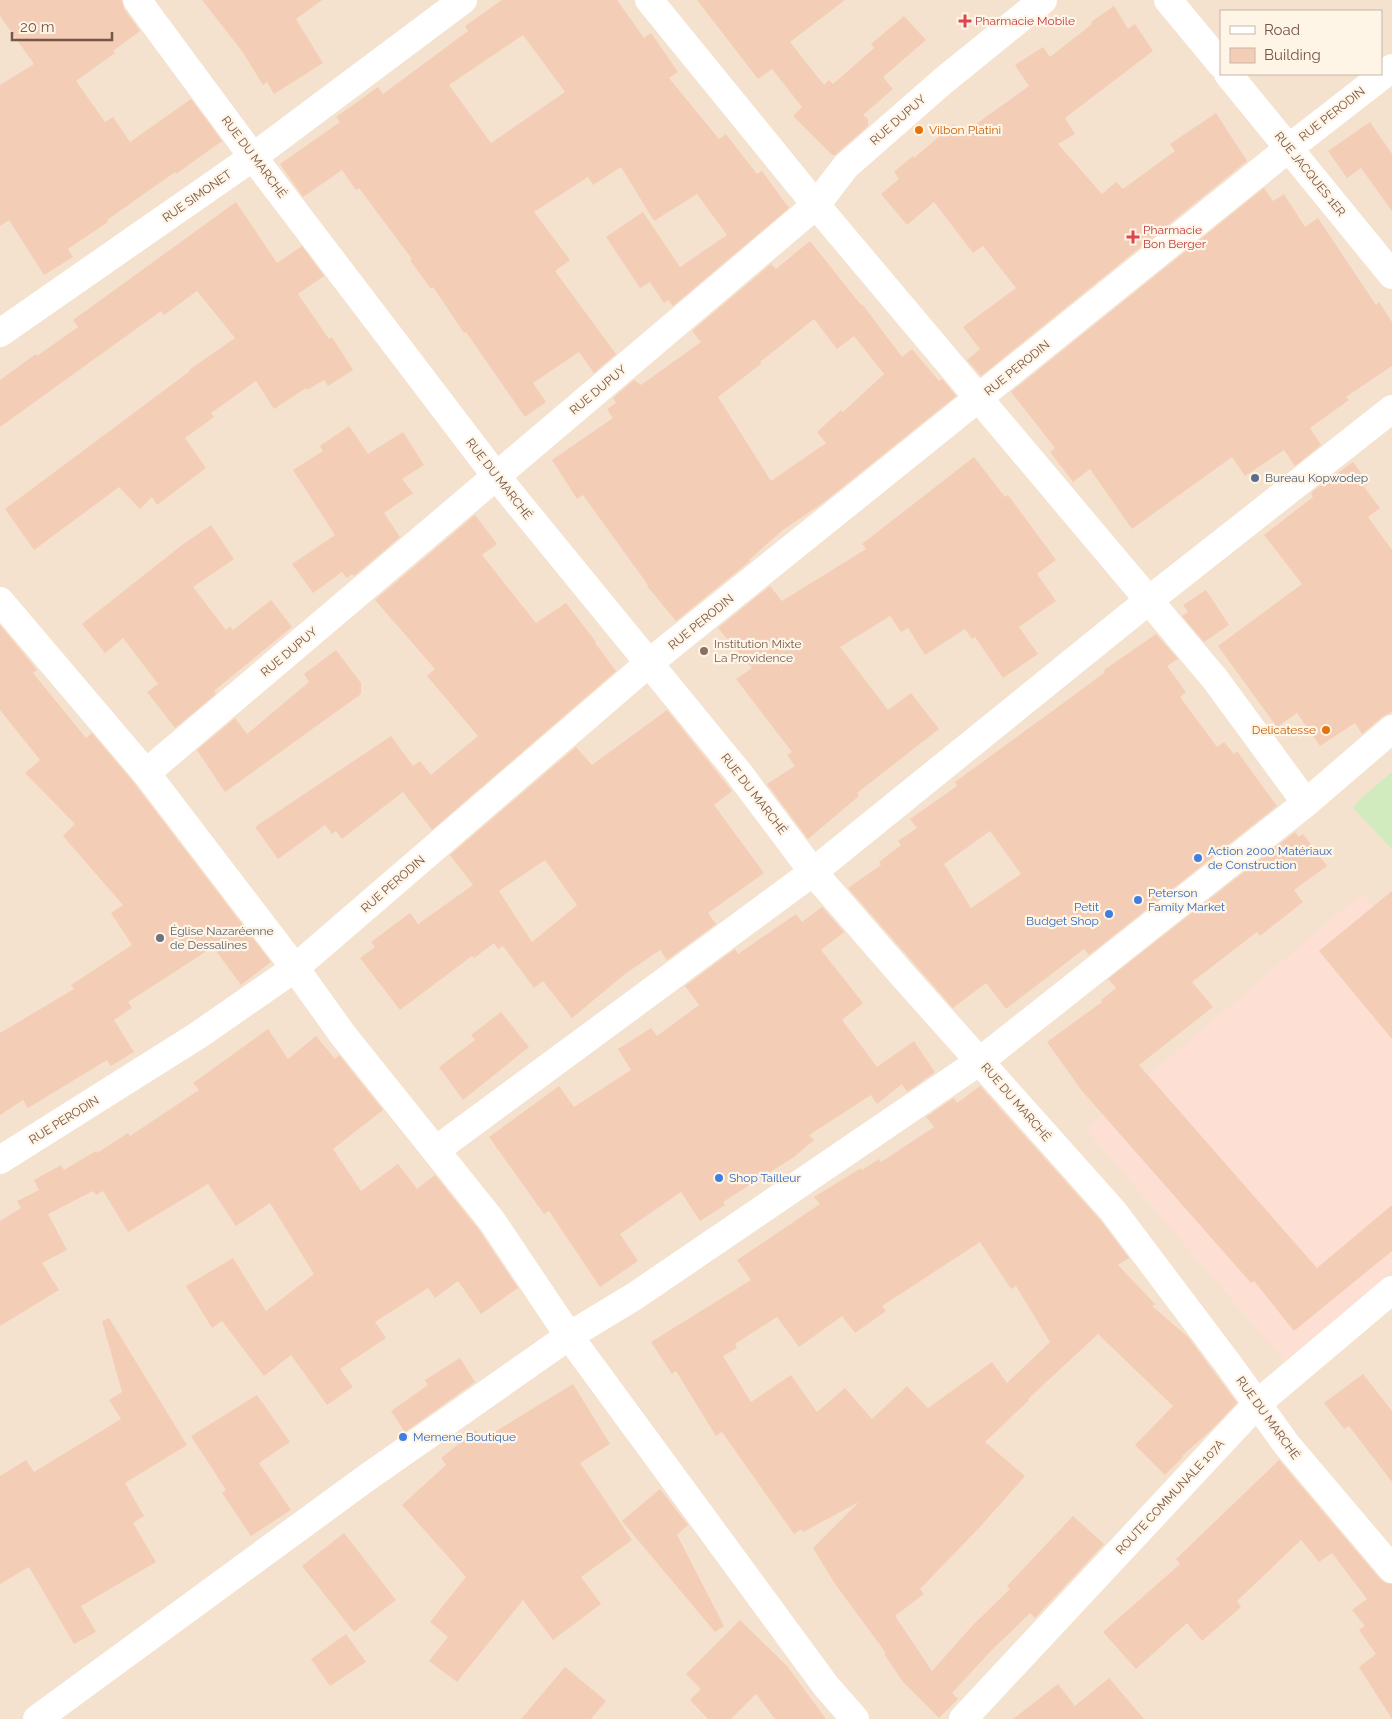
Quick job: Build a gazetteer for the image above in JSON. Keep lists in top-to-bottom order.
{
  "streets": {
    "street": [
      "RUE PERODIN",
      "RUE DUPUY",
      "RUE DU MARCHÉ",
      "RUE JACQUES 1ER",
      "RUE SIMONET",
      "ROUTE COMMUNALE 107A"
    ]
  },
  "crossings": [
    ["RUE PERODIN", "RUE DU MARCHÉ"],
    ["RUE PERODIN", "RUE JACQUES 1ER"],
    ["RUE DUPUY", "RUE DU MARCHÉ"],
    ["RUE DU MARCHÉ", "RUE SIMONET"],
    ["RUE DU MARCHÉ", "ROUTE COMMUNALE 107A"]
  ],
  "places": {
    "health": ["Pharmacie Mobile", "Pharmacie Bon Berger"],
    "other": [
      "Vilbon Platini",
      "Bureau Kopwodep",
      "Institution Mixte La Providence",
      "Delicatesse",
      "Action 2000 Matériaux de Construction",
      "Peterson Family Market",
      "Petit Budget Shop",
      "Église Nazaréenne de Dessalines",
      "Shop Tailleur",
      "Memene Boutique"
    ]
  },
  "legend": ["Road", "Building"],
  "scale_bar": "20 m"
}
